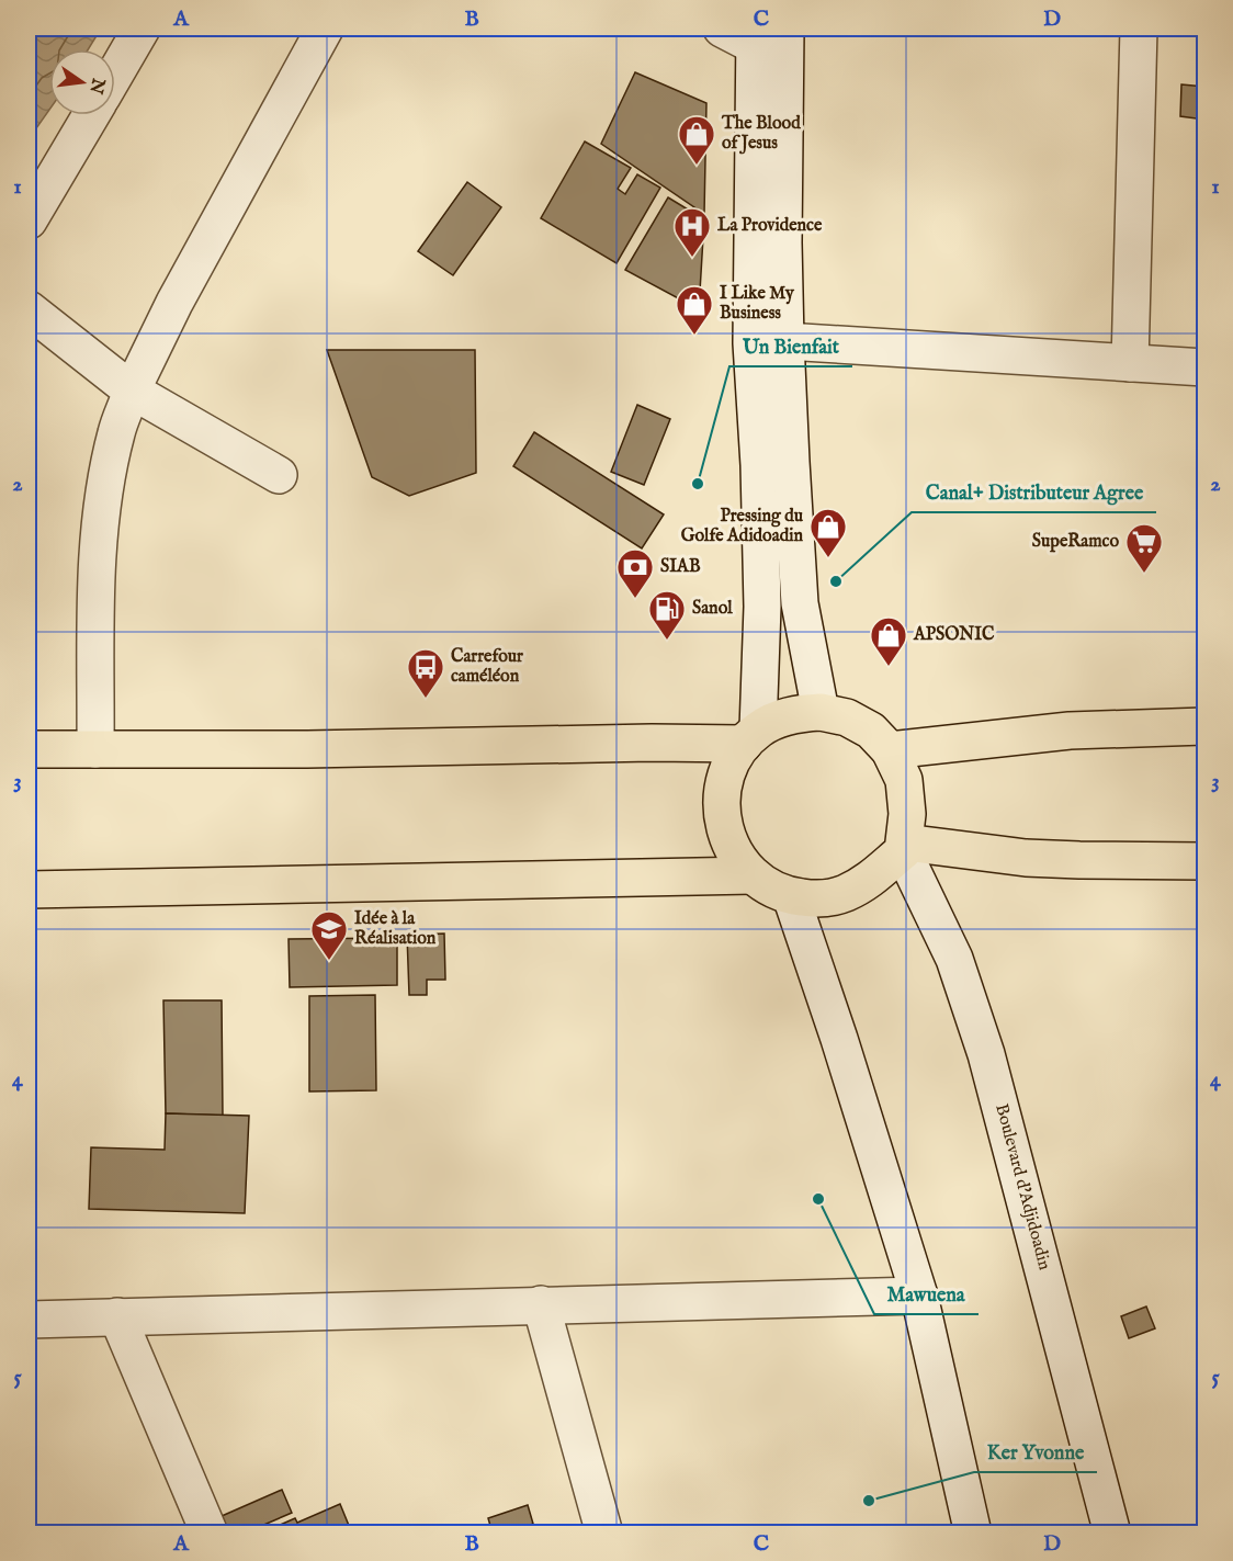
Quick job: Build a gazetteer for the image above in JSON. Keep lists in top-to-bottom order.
{
  "streets": {
    "street": ["Boulevard d'Adjidoadin"]
  },
  "places": {
    "shop": [
      "The Blood of Jesus",
      "I Like My Business",
      "Pressing du Golfe Adidoadin",
      "APSONIC"
    ],
    "hospital": ["La Providence"],
    "other": [
      "Un Bienfait",
      "Canal+ Distributeur Agree",
      "Mawuena",
      "Ker Yvonne"
    ],
    "supermarket": ["SupeRamco"],
    "bank": ["SIAB"],
    "fuel station": ["Sanol"],
    "bus stop": ["Carrefour caméléon"],
    "school or university": ["Idée à la Réalisation"]
  },
  "north": "right",
  "grid": {
    "columns": [
      "A",
      "B",
      "C",
      "D"
    ],
    "rows": [
      "1",
      "2",
      "3",
      "4",
      "5"
    ]
  }
}
